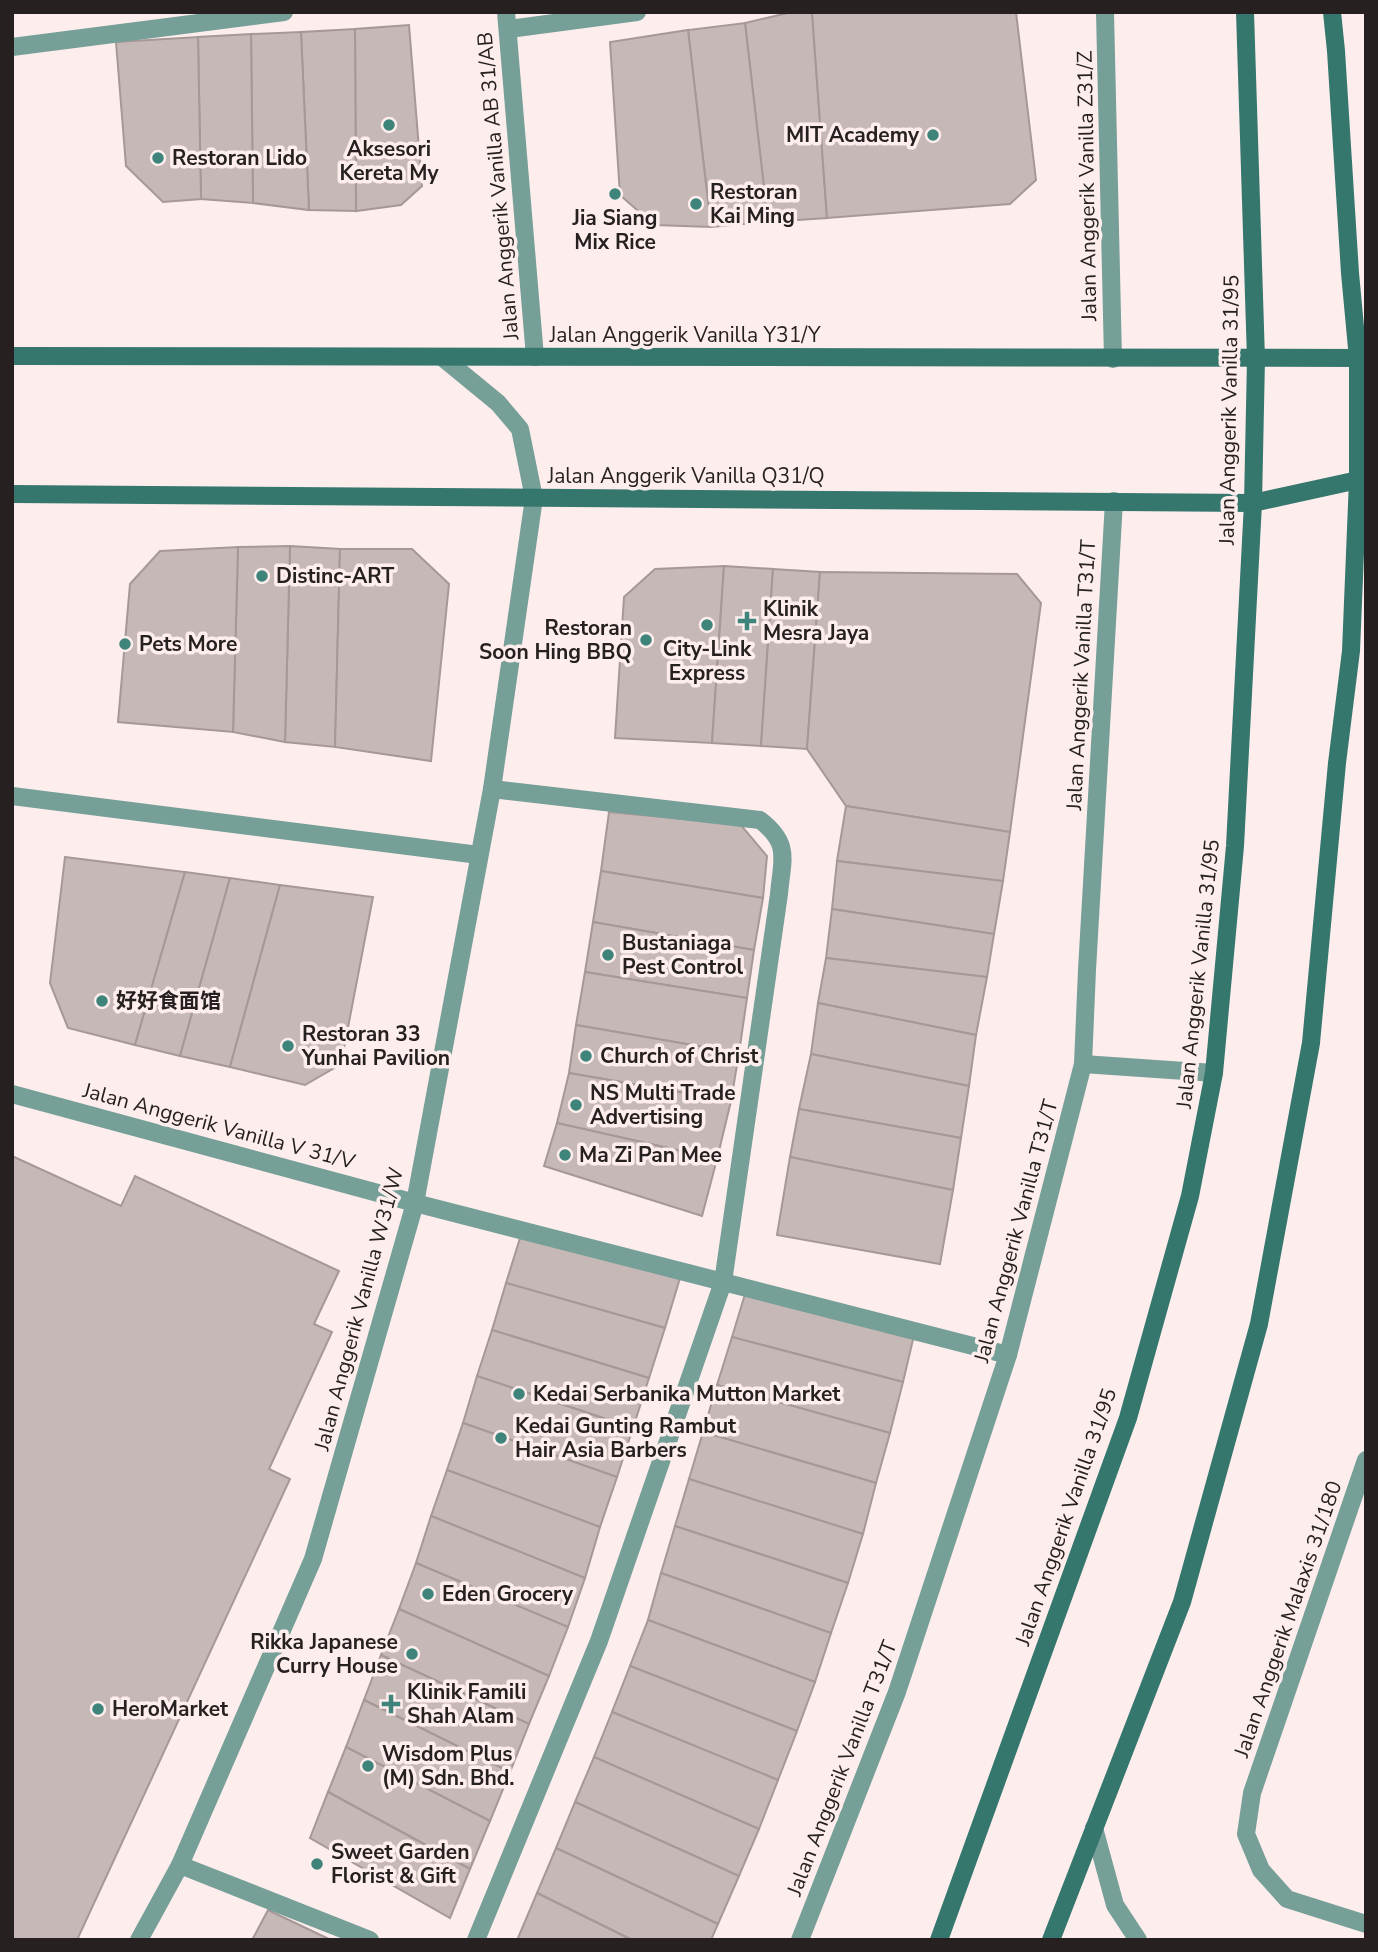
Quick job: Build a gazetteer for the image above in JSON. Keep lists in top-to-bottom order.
{
  "streets": {
    "street": [
      "Jalan Anggerik Vanilla AB 31/AB",
      "Jalan Anggerik Vanilla Z31/Z",
      "Jalan Anggerik Vanilla Y31/Y",
      "Jalan Anggerik Vanilla 31/95",
      "Jalan Anggerik Vanilla Q31/Q",
      "Jalan Anggerik Vanilla T31/T",
      "Jalan Anggerik Vanilla V 31/V",
      "Jalan Anggerik Vanilla W31/W",
      "Jalan Anggerik Malaxis 31/180"
    ]
  },
  "crossings": [
    ["Jalan Anggerik Vanilla AB 31/AB", "Jalan Anggerik Vanilla Y31/Y"],
    ["Jalan Anggerik Vanilla Z31/Z", "Jalan Anggerik Vanilla Y31/Y"],
    ["Jalan Anggerik Vanilla Y31/Y", "Jalan Anggerik Vanilla 31/95"],
    ["Jalan Anggerik Vanilla Y31/Y", "Jalan Anggerik Vanilla W31/W"],
    ["Jalan Anggerik Vanilla 31/95", "Jalan Anggerik Vanilla Q31/Q"],
    ["Jalan Anggerik Vanilla Q31/Q", "Jalan Anggerik Vanilla T31/T"],
    ["Jalan Anggerik Vanilla Q31/Q", "Jalan Anggerik Vanilla W31/W"],
    ["Jalan Anggerik Vanilla T31/T", "Jalan Anggerik Vanilla V 31/V"],
    ["Jalan Anggerik Vanilla V 31/V", "Jalan Anggerik Vanilla W31/W"]
  ],
  "places": {
    "other": [
      "Aksesori Kereta My",
      "MIT Academy",
      "Restoran Lido",
      "Jia Siang Mix Rice",
      "Restoran Kai Ming",
      "Distinc-ART",
      "City-Link Express",
      "Restoran Soon Hing BBQ",
      "Pets More",
      "Bustaniaga Pest Control",
      "好好食面馆",
      "Restoran 33 Yunhai Pavilion",
      "Church of Christ",
      "NS Multi Trade Advertising",
      "Ma Zi Pan Mee",
      "Kedai Serbanika Mutton Market",
      "Kedai Gunting Rambut Hair Asia Barbers",
      "Eden Grocery",
      "Rikka Japanese Curry House",
      "HeroMarket",
      "Wisdom Plus (M) Sdn. Bhd.",
      "Sweet Garden Florist & Gift"
    ],
    "health": ["Klinik Mesra Jaya", "Klinik Famili Shah Alam"]
  }
}
